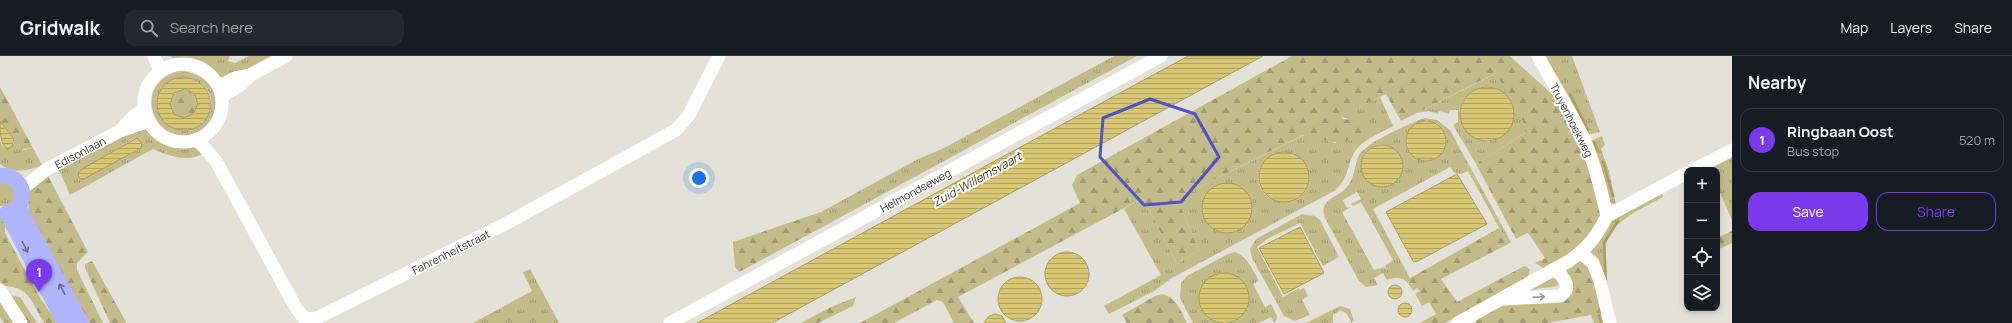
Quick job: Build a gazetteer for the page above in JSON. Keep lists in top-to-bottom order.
{
  "streets": {
    "street": [
      "Truyenhoekweg",
      "Edisonlaan",
      "Helmondseweg",
      "Fahrenheitstraat"
    ]
  },
  "crossings": [
    ["Edisonlaan", "Fahrenheitstraat"]
  ],
  "water": ["Zuid-Willemsvaart"],
  "page": {
    "header": "Gridwalk",
    "search": "Search here",
    "nav": ["Map", "Layers", "Share"],
    "heading": "Nearby",
    "list": [
      {
        "mark": "1",
        "name": "Ringbaan Oost",
        "note": "Bus stop",
        "value": "520 m"
      }
    ],
    "map_buttons": ["+", "−"],
    "buttons": ["Save", "Share"],
    "pins": "1"
  }
}
